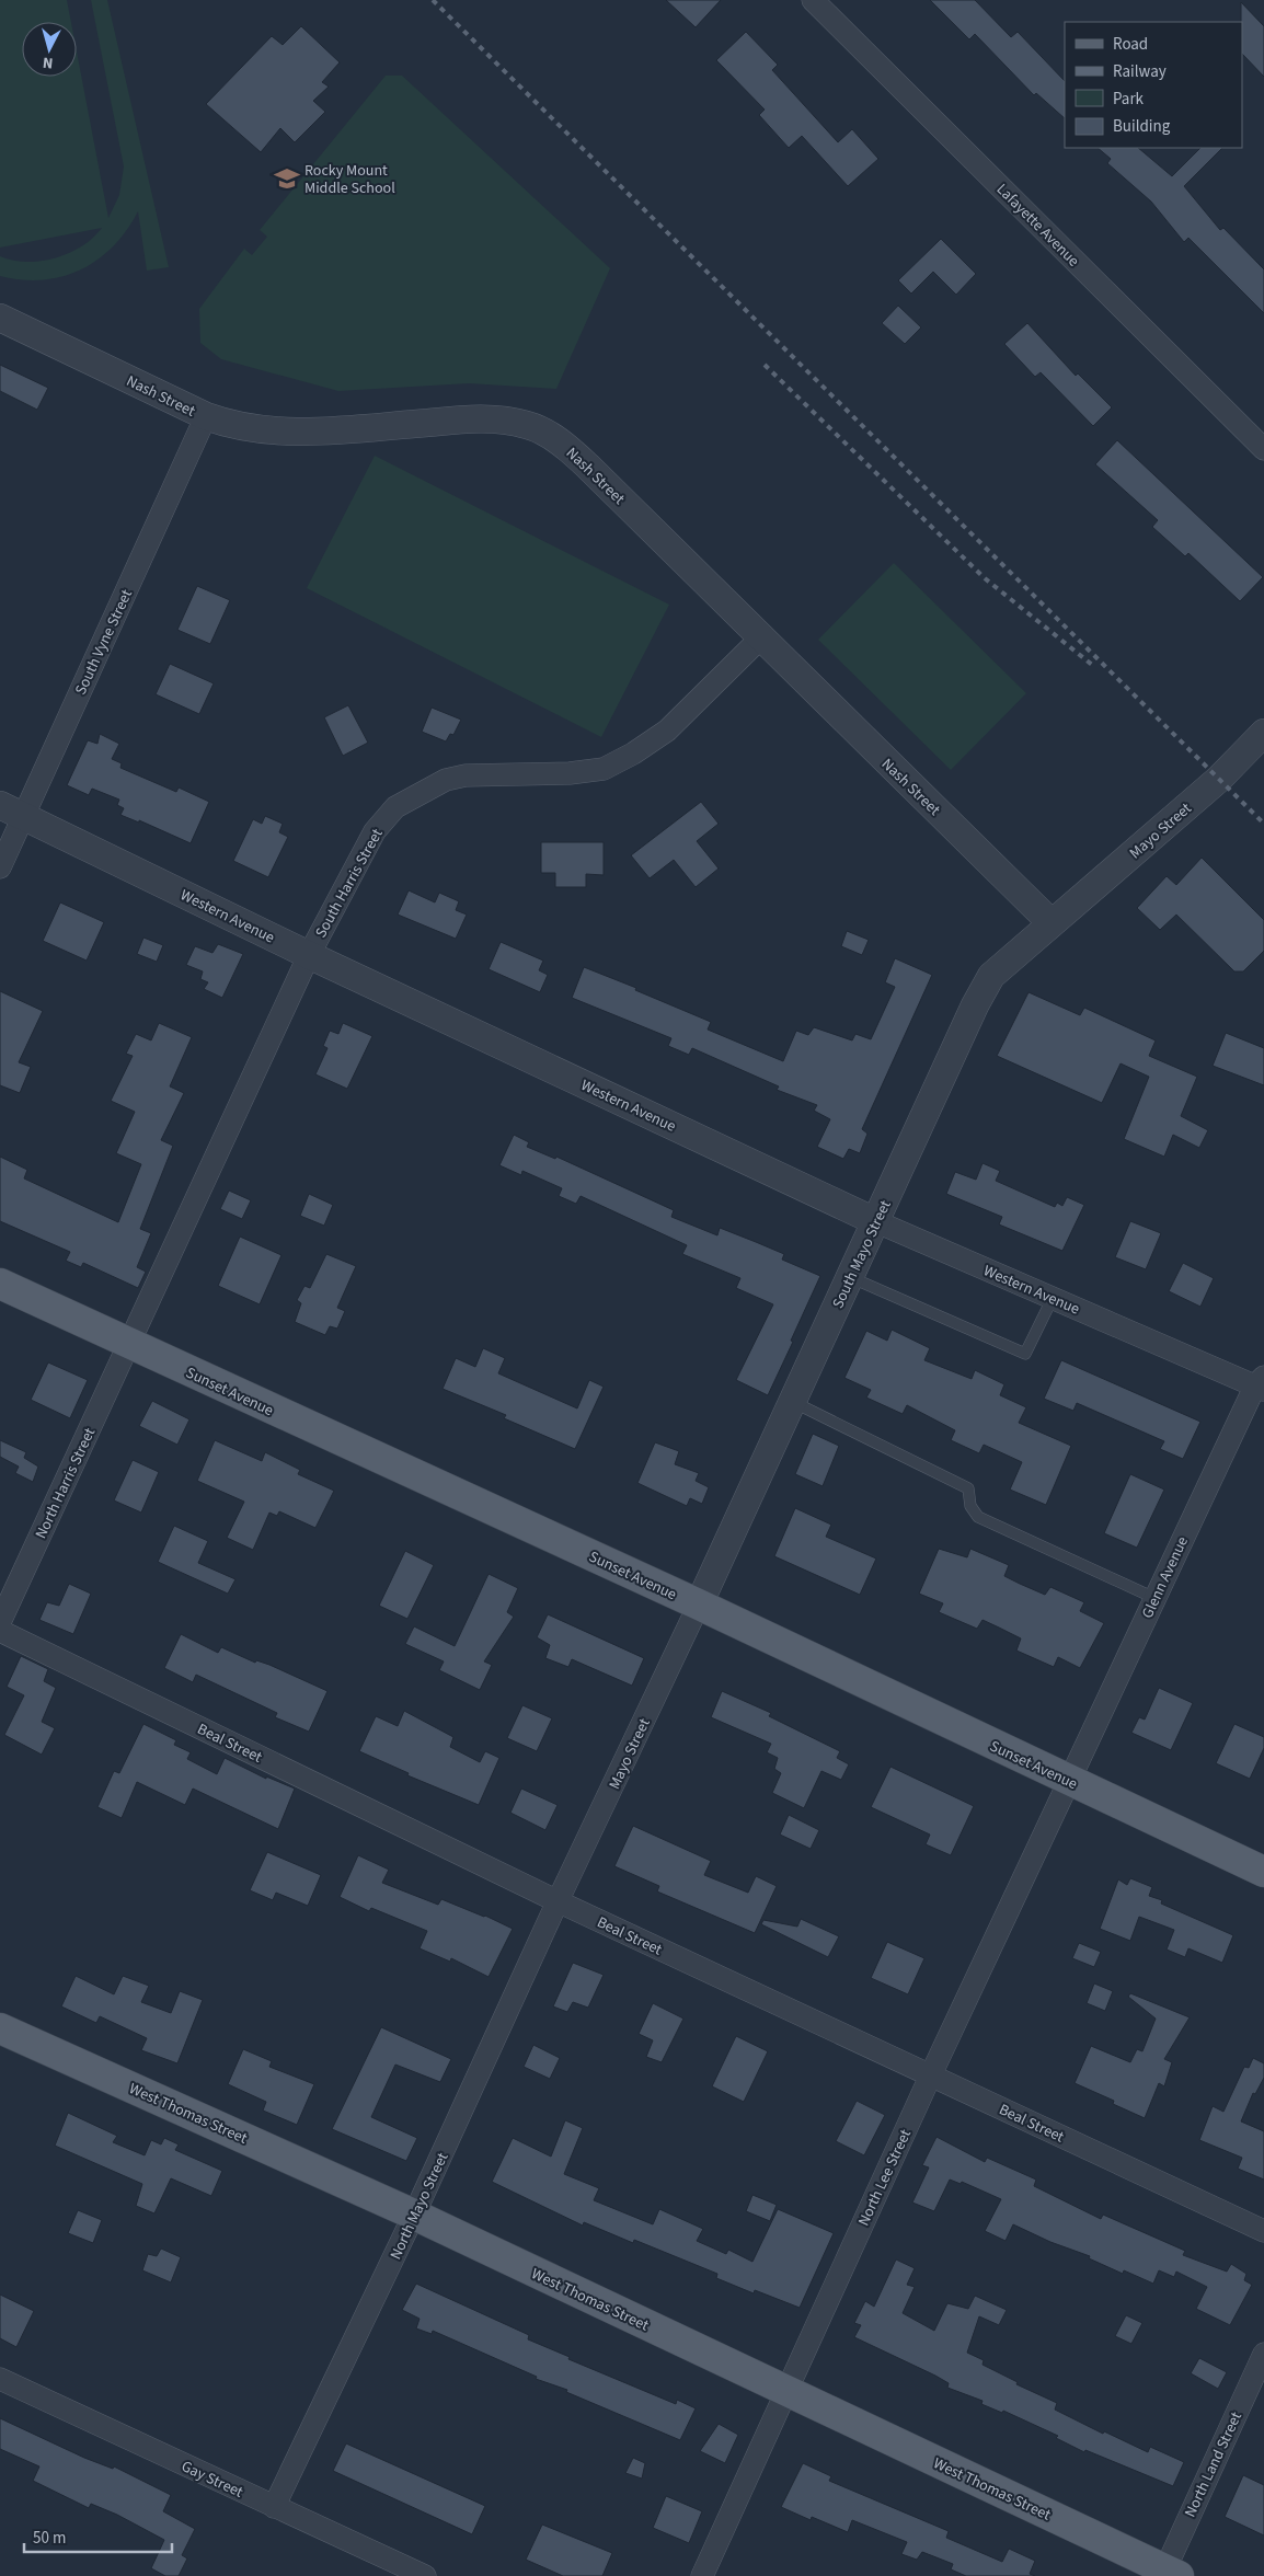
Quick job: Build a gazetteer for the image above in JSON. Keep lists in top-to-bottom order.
{
  "streets": {
    "main road": ["Sunset Avenue", "West Thomas Street"],
    "street": [
      "Lafayette Avenue",
      "Nash Street",
      "South Vyne Street",
      "Mayo Street",
      "South Harris Street",
      "Western Avenue",
      "South Mayo Street",
      "North Harris Street",
      "Glenn Avenue",
      "Beal Street",
      "North Lee Street",
      "North Mayo Street",
      "North Land Street",
      "Gay Street"
    ]
  },
  "crossings": [
    ["Nash Street", "South Vyne Street"],
    ["Nash Street", "Mayo Street"],
    ["Nash Street", "South Harris Street"],
    ["Nash Street", "South Mayo Street"],
    ["South Vyne Street", "Western Avenue"],
    ["Mayo Street", "South Mayo Street"],
    ["Mayo Street", "Sunset Avenue"],
    ["Mayo Street", "Beal Street"],
    ["Mayo Street", "North Mayo Street"],
    ["South Harris Street", "Western Avenue"],
    ["South Harris Street", "Sunset Avenue"],
    ["South Harris Street", "North Harris Street"],
    ["Western Avenue", "South Mayo Street"],
    ["Western Avenue", "Glenn Avenue"],
    ["South Mayo Street", "Sunset Avenue"],
    ["Sunset Avenue", "North Harris Street"],
    ["Sunset Avenue", "Glenn Avenue"],
    ["Sunset Avenue", "North Lee Street"],
    ["Glenn Avenue", "North Lee Street"],
    ["Beal Street", "North Lee Street"],
    ["Beal Street", "North Mayo Street"],
    ["West Thomas Street", "North Lee Street"],
    ["West Thomas Street", "North Mayo Street"],
    ["West Thomas Street", "North Land Street"],
    ["North Mayo Street", "Gay Street"]
  ],
  "places": {
    "school or university": ["Rocky Mount Middle School"]
  },
  "legend": [
    "Road",
    "Railway",
    "Park",
    "Building"
  ],
  "scale_bar": "50 m",
  "north": "bottom"
}
